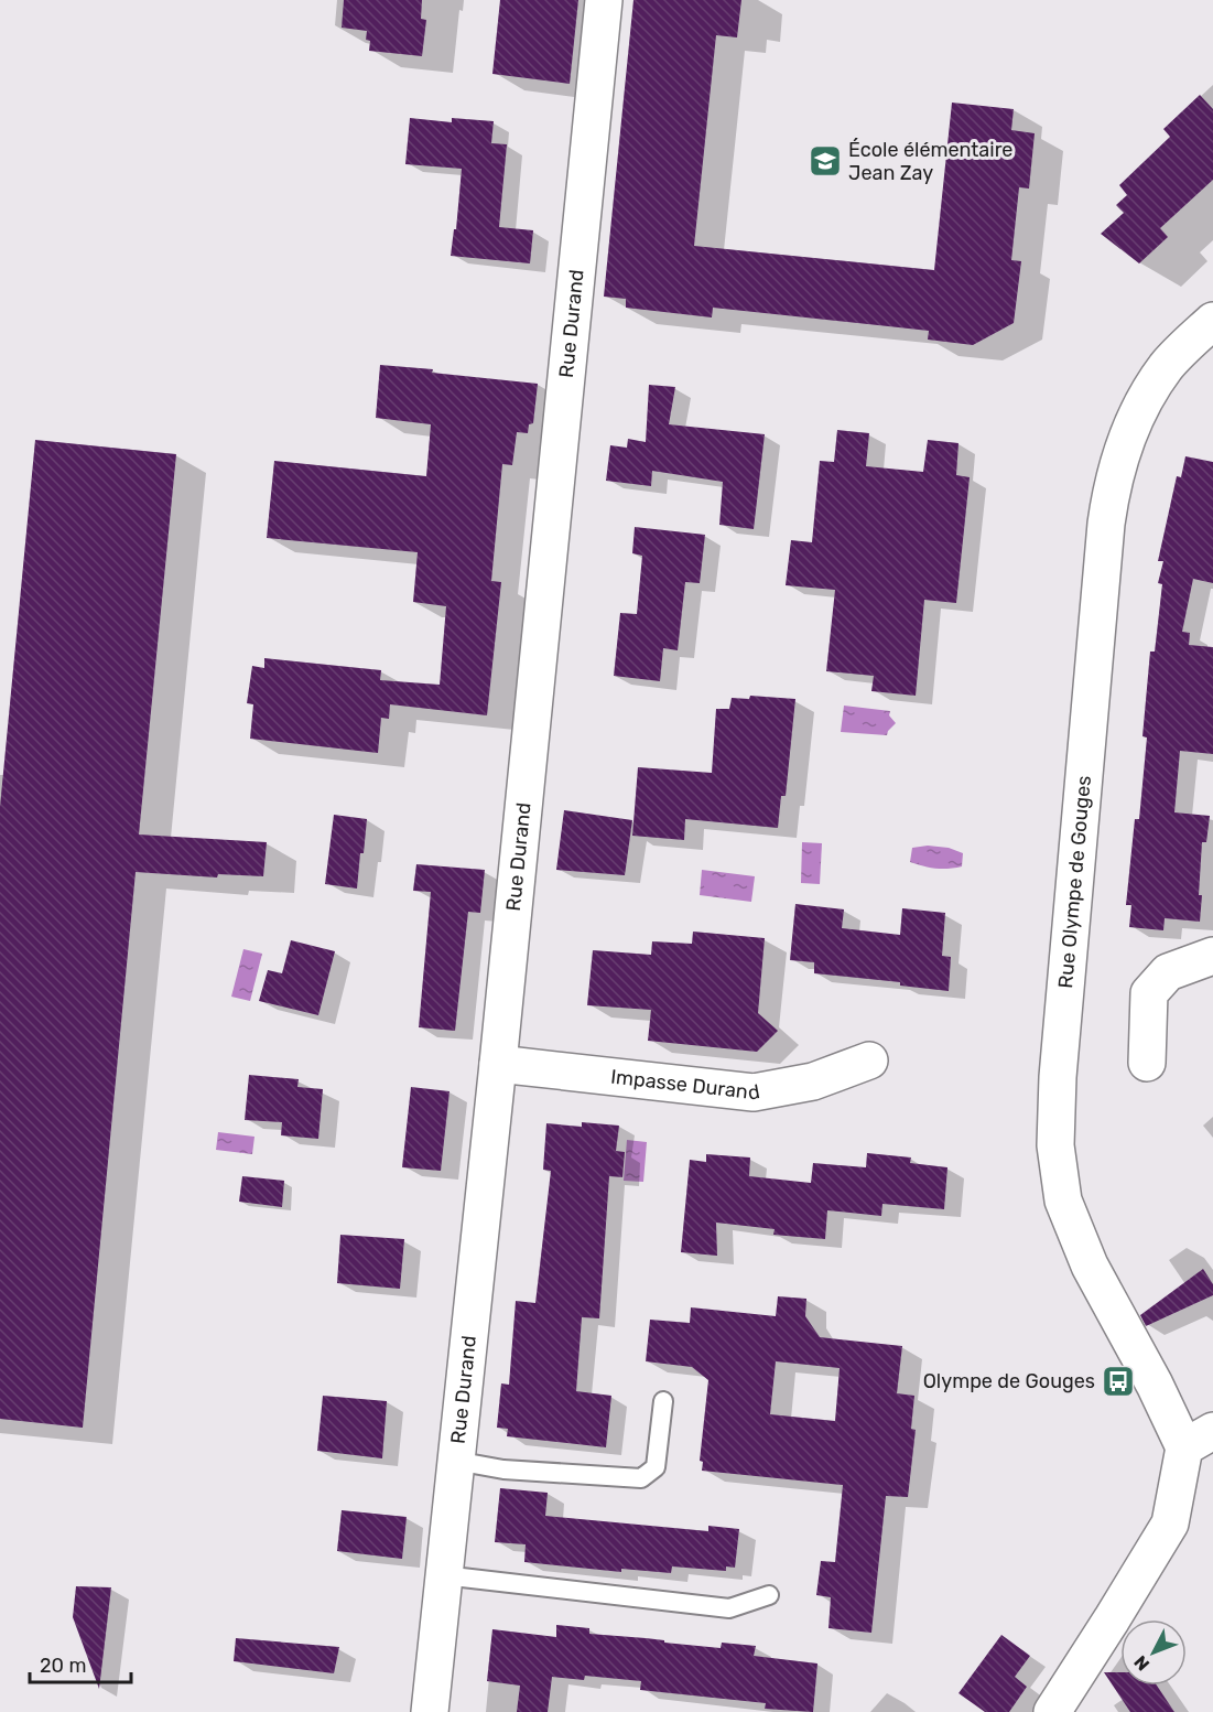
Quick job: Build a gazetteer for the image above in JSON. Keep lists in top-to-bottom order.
{
  "streets": {
    "street": ["Rue Durand", "Rue Olympe de Gouges", "Impasse Durand"]
  },
  "crossings": [
    ["Rue Durand", "Impasse Durand"]
  ],
  "places": {
    "school or university": ["École élémentaire Jean Zay"],
    "bus stop": ["Olympe de Gouges"]
  },
  "scale_bar": "20 m",
  "north": "bottom left"
}
